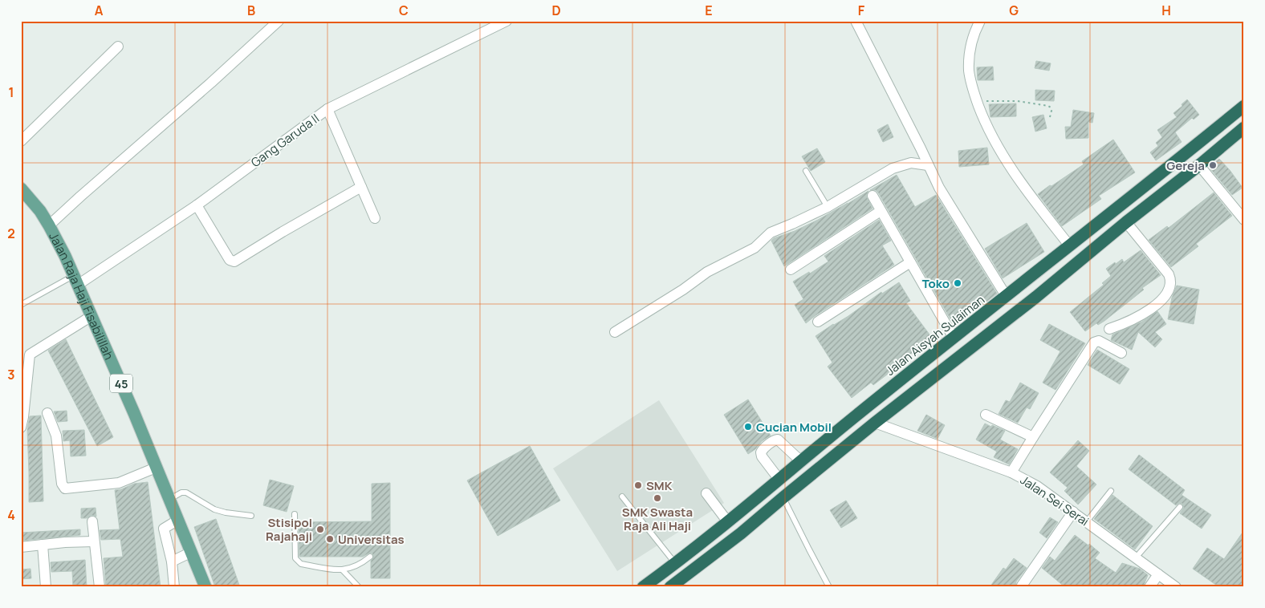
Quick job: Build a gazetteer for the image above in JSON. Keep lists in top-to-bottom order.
{
  "streets": {
    "highway": ["Jalan Aisyah Sulaiman"],
    "main road": ["Jalan Raja Haji Fisabilillah", "45"],
    "street": ["Gang Garuda II", "Jalan Sei Serai"]
  },
  "crossings": [
    ["Gang Garuda II", "Jalan Raja Haji Fisabilillah"]
  ],
  "places": [
    "Gereja",
    "Toko",
    "Cucian Mobil",
    "SMK",
    "SMK Swasta Raja Ali Haji",
    "Stisipol Rajahaji",
    "Universitas"
  ],
  "grid": {
    "columns": [
      "A",
      "B",
      "C",
      "D",
      "E",
      "F",
      "G",
      "H"
    ],
    "rows": [
      "1",
      "2",
      "3",
      "4"
    ]
  }
}
